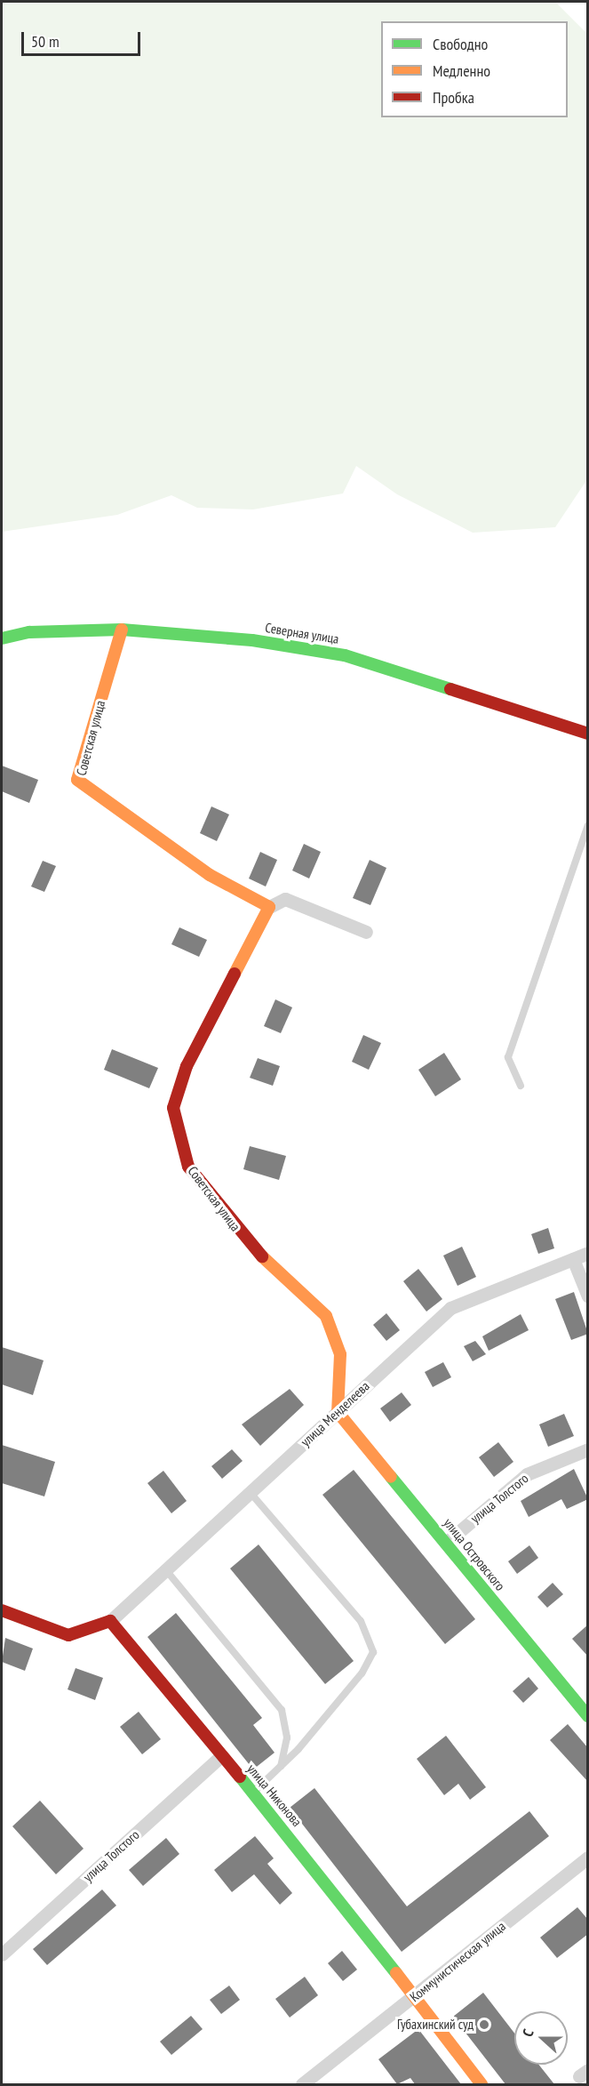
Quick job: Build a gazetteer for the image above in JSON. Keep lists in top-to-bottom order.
{
  "streets": {
    "street": [
      "Северная улица",
      "Советская улица",
      "улица Менделеева",
      "улица Толстого",
      "улица Островского",
      "улица Никонова",
      "Коммунистическая улица"
    ]
  },
  "crossings": [
    ["Северная улица", "Советская улица"],
    ["Советская улица", "улица Менделеева"],
    ["Советская улица", "улица Островского"],
    ["улица Менделеева", "улица Островского"],
    ["улица Менделеева", "улица Никонова"],
    ["улица Толстого", "улица Островского"],
    ["улица Толстого", "улица Никонова"],
    ["улица Никонова", "Коммунистическая улица"]
  ],
  "places": ["Губахинский суд"],
  "legend": ["Свободно", "Медленно", "Пробка"],
  "scale_bar": "50 m",
  "north": "left"
}
